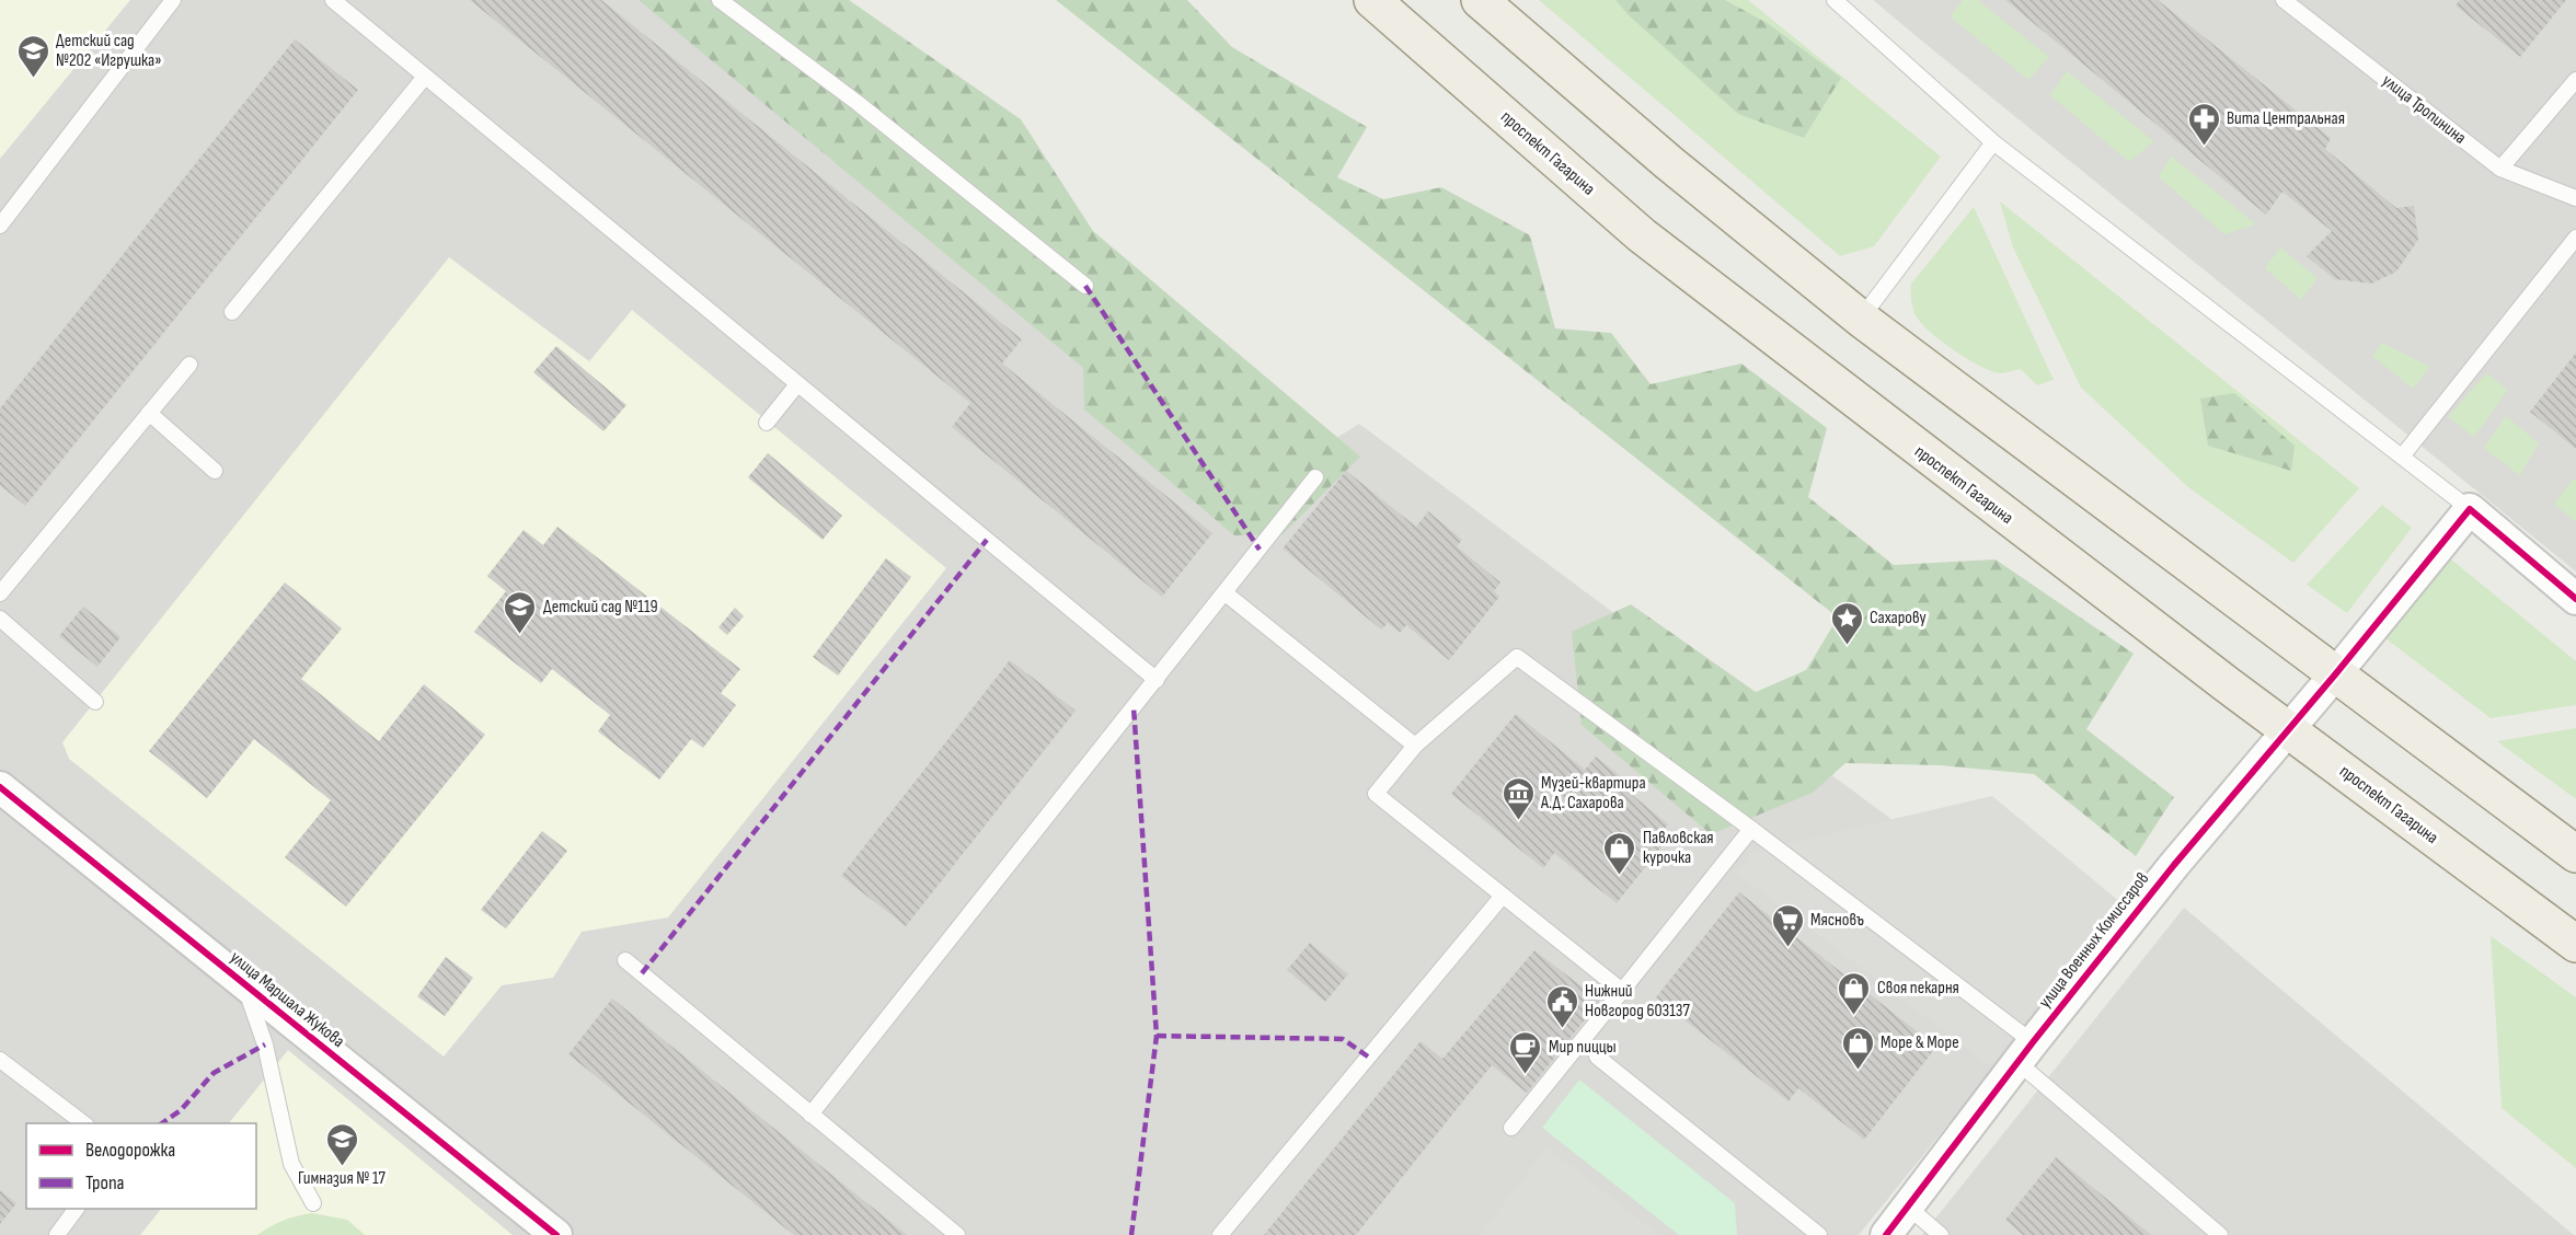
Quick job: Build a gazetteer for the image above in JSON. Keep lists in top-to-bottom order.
{
  "streets": {
    "main road": ["проспект Гагарина"],
    "street": ["улица Военных Комиссаров", "улица Маршала Жукова"],
    "lane": ["улица Тропинина"]
  },
  "crossings": [
    ["проспект Гагарина", "улица Военных Комиссаров"]
  ],
  "places": {
    "school or university": ["Детский сад №202 «Игрушка»", "Детский сад №119", "Гимназия № 17"],
    "pharmacy": ["Вита Центральная"],
    "place": ["Сахарову"],
    "museum": ["Музей-квартира А.Д. Сахарова"],
    "shop": ["Павловская курочка", "Своя пекарня", "Море & Море"],
    "supermarket": ["Мясновъ"],
    "public building": ["Нижний Новгород 603137"],
    "cafe": ["Мир пиццы"]
  },
  "legend": ["Велодорожка", "Тропа"]
}
